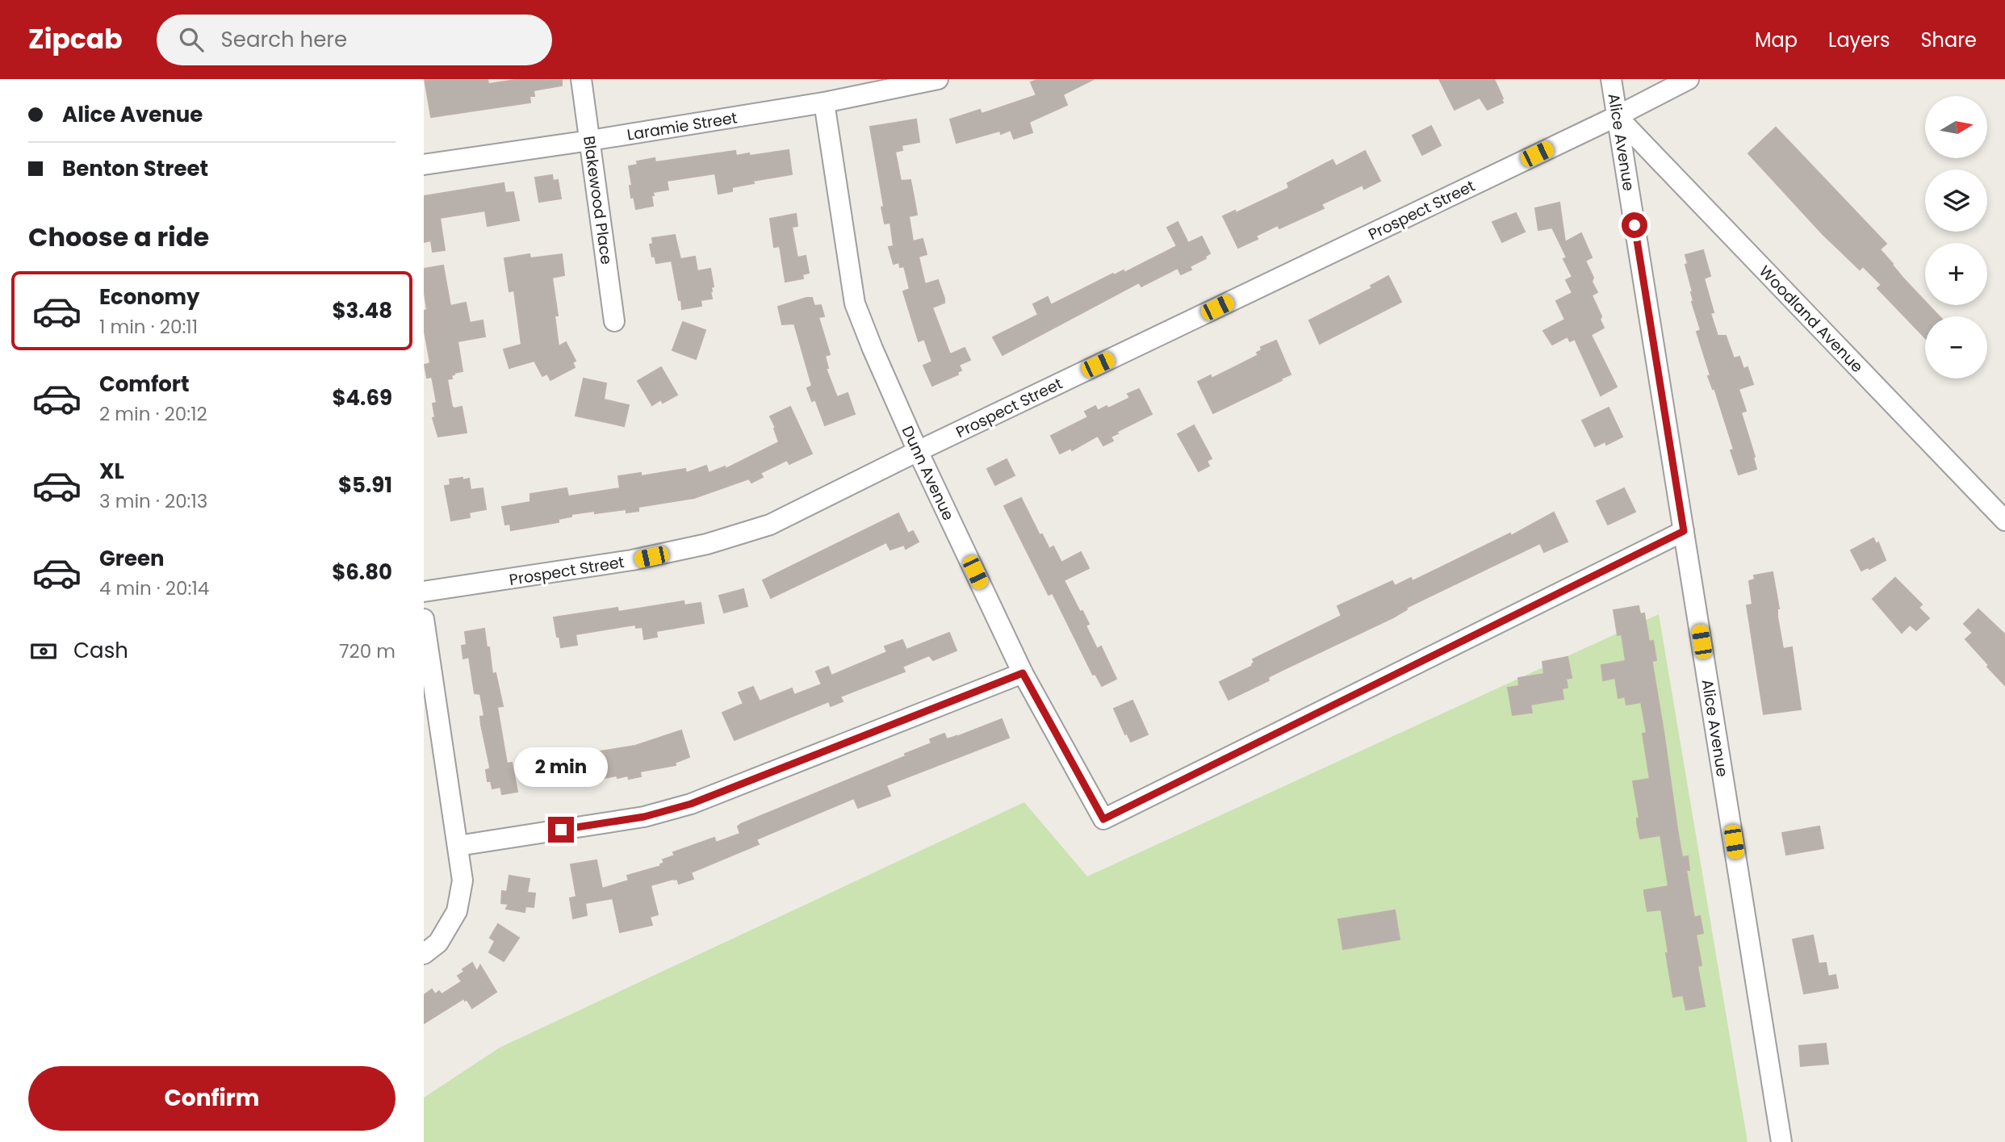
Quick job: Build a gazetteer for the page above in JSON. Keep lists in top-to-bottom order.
{
  "streets": {
    "street": [
      "Laramie Street",
      "Alice Avenue",
      "Blakewood Place",
      "Prospect Street",
      "Woodland Avenue",
      "Dunn Avenue"
    ]
  },
  "crossings": [
    ["Laramie Street", "Blakewood Place"],
    ["Laramie Street", "Dunn Avenue"],
    ["Alice Avenue", "Prospect Street"],
    ["Alice Avenue", "Woodland Avenue"],
    ["Alice Avenue", "Dunn Avenue"],
    ["Prospect Street", "Woodland Avenue"],
    ["Prospect Street", "Dunn Avenue"]
  ],
  "north": "right",
  "page": {
    "header": "Zipcab",
    "search": "Search here",
    "nav": ["Map", "Layers", "Share"],
    "banner": ["Alice Avenue", "Benton Street"],
    "map_buttons": ["+", "−"],
    "heading": "Choose a ride",
    "list": [
      {
        "name": "Economy",
        "note": "1 min · 20:11",
        "value": "$3.48"
      },
      {
        "name": "Comfort",
        "note": "2 min · 20:12",
        "value": "$4.69"
      },
      {
        "name": "XL",
        "note": "3 min · 20:13",
        "value": "$5.91"
      },
      {
        "name": "Green",
        "note": "4 min · 20:14",
        "value": "$6.80"
      }
    ],
    "pay": ["Cash", "720 m"],
    "bubble": "2 min",
    "buttons": "Confirm"
  }
}
